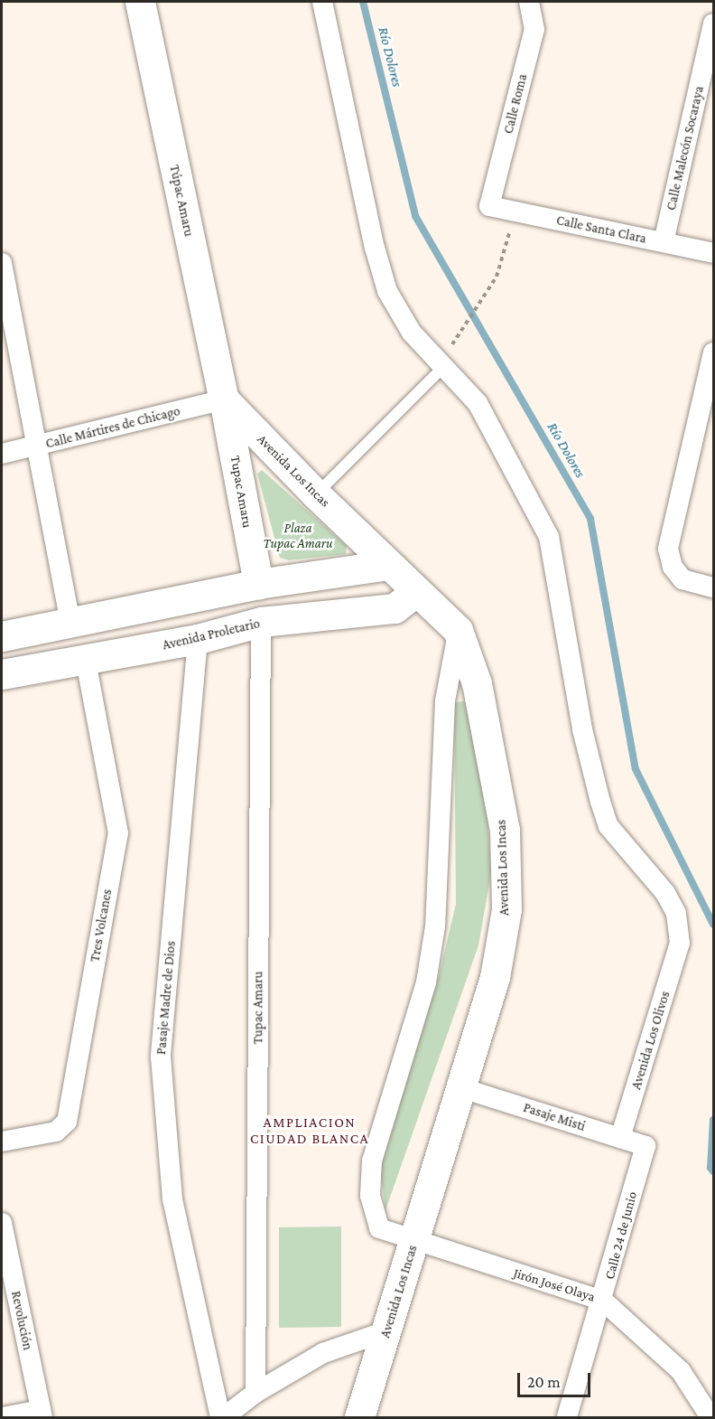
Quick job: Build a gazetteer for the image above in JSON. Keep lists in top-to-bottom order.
{
  "streets": {
    "main road": [
      "Túpac Amaru",
      "Avenida Los Incas",
      "Tupac Amaru",
      "Avenida Proletario"
    ],
    "street": [
      "Calle Roma",
      "Calle Malecón Socaraya",
      "Calle Santa Clara",
      "Calle Mártires de Chicago",
      "Tres Volcanes",
      "Pasaje Madre de Dios",
      "Avenida Los Olivos",
      "Pasaje Misti",
      "Calle 24 de Junio",
      "Jirón José Olaya",
      "Revolución"
    ]
  },
  "crossings": [
    ["Calle Roma", "Calle Santa Clara"],
    ["Calle Malecón Socaraya", "Calle Santa Clara"],
    ["Túpac Amaru", "Calle Mártires de Chicago"],
    ["Túpac Amaru", "Avenida Los Incas"],
    ["Túpac Amaru", "Tupac Amaru"],
    ["Calle Mártires de Chicago", "Avenida Los Incas"],
    ["Calle Mártires de Chicago", "Tupac Amaru"],
    ["Avenida Los Incas", "Tupac Amaru"],
    ["Avenida Los Incas", "Avenida Proletario"],
    ["Avenida Los Incas", "Pasaje Misti"],
    ["Avenida Los Incas", "Jirón José Olaya"],
    ["Tupac Amaru", "Avenida Proletario"],
    ["Avenida Proletario", "Tres Volcanes"],
    ["Avenida Proletario", "Pasaje Madre de Dios"],
    ["Avenida Los Olivos", "Pasaje Misti"],
    ["Pasaje Misti", "Calle 24 de Junio"],
    ["Calle 24 de Junio", "Jirón José Olaya"]
  ],
  "districts": ["AMPLIACION CIUDAD BLANCA"],
  "water": ["Río Dolores"],
  "parks": ["Plaza Tupac Amaru"],
  "scale_bar": "20 m"
}
